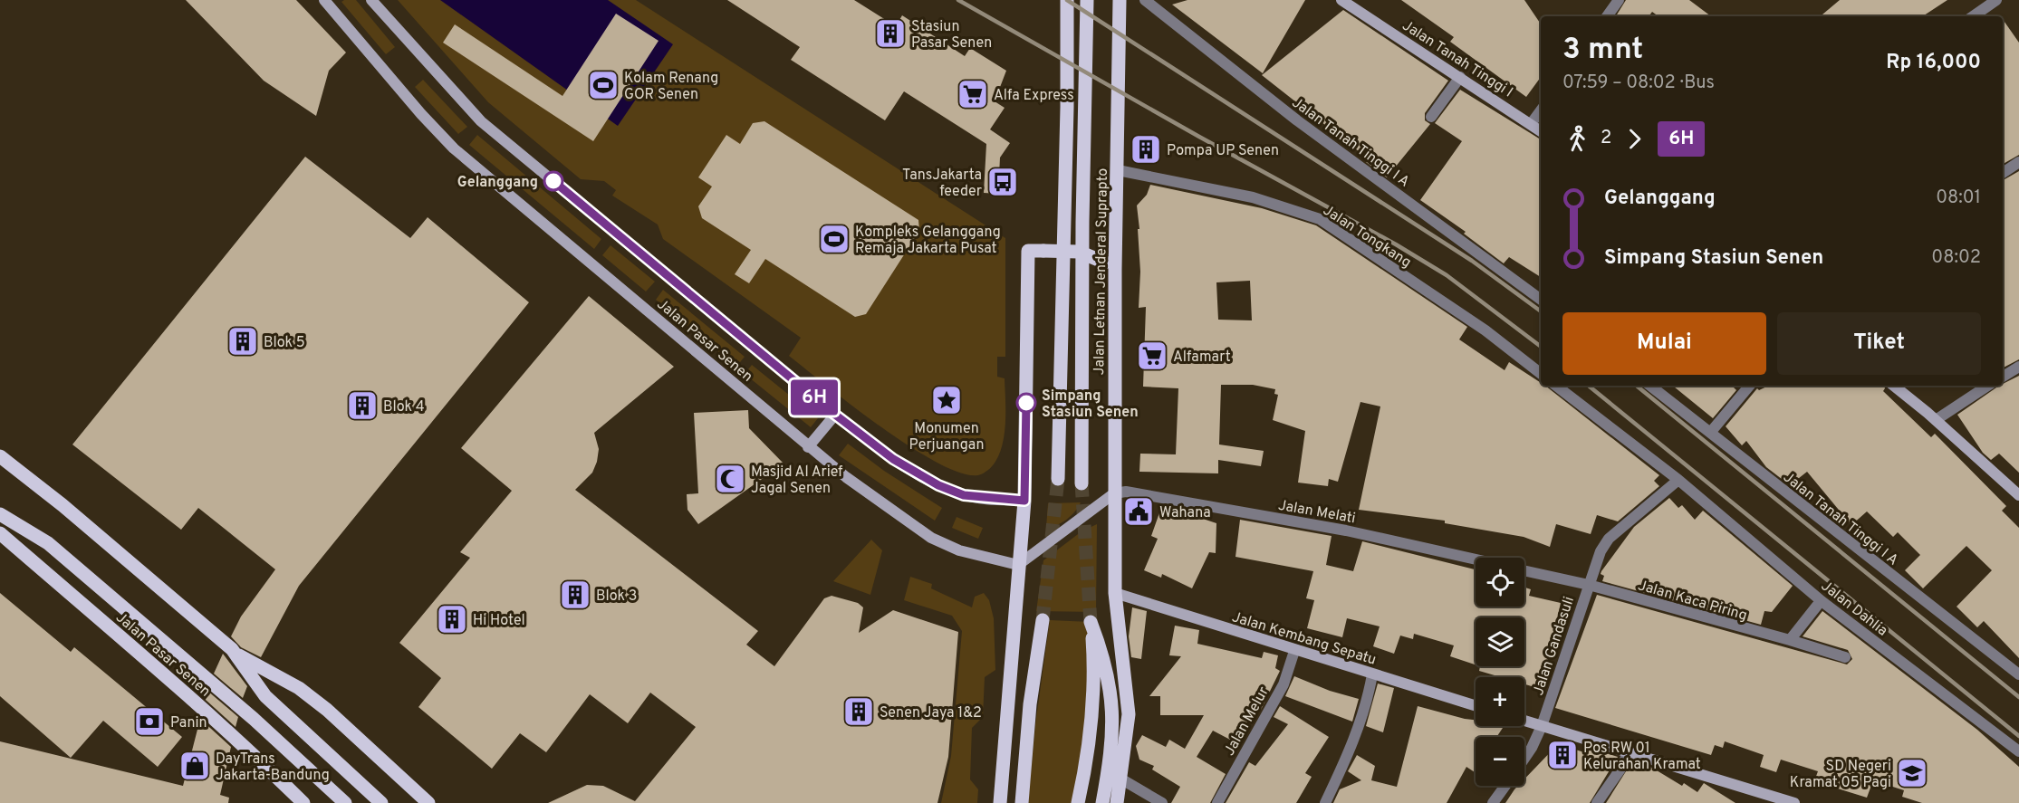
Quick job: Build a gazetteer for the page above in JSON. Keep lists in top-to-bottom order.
{
  "streets": {
    "main road": [
      "Jalan Tanah Tinggi I",
      "Jalan Letnan Jenderal Suprapto",
      "Jalan Pasar Senen",
      "Jalan Kembang Sepatu"
    ],
    "street": [
      "Jalan Tanah Tinggi I A",
      "Jalan Tongkang",
      "Jalan Melati",
      "Jalan Kaca Piring",
      "Jalan Dahlia",
      "Jalan Gandasuli",
      "Jalan Melur"
    ]
  },
  "crossings": [
    ["Jalan Tongkang", "Jalan Letnan Jenderal Suprapto"],
    ["Jalan Letnan Jenderal Suprapto", "Jalan Melati"],
    ["Jalan Letnan Jenderal Suprapto", "Jalan Kembang Sepatu"],
    ["Jalan Melati", "Jalan Kaca Piring"],
    ["Jalan Melati", "Jalan Gandasuli"],
    ["Jalan Kaca Piring", "Jalan Gandasuli"],
    ["Jalan Kembang Sepatu", "Jalan Melur"]
  ],
  "places": {
    "building": [
      "Stasiun Pasar Senen",
      "Pompa UP Senen",
      "Blok 5",
      "Blok 4",
      "Blok 3",
      "Hi Hotel",
      "Senen Jaya 1&2",
      "Pos RW 01 Kelurahan Kramat"
    ],
    "sports": ["Kolam Renang GOR Senen", "Kompleks Gelanggang Remaja Jakarta Pusat"],
    "supermarket": ["Alfa Express", "Alfamart"],
    "other": ["Gelanggang", "Simpang Stasiun Senen"],
    "bus stop": ["TansJakarta feeder"],
    "place": ["Monumen Perjuangan"],
    "mosque": ["Masjid Al Arief Jagal Senen"],
    "public building": ["Wahana"],
    "bank": ["Panin"],
    "shop": ["DayTrans Jakarta-Bandung"],
    "school or university": ["SD Negeri Kramat 05 Pagi"]
  },
  "lines": ["bus line 6H"],
  "page": {
    "on_map": "6H",
    "heading": ["3 mnt", "07:59 – 08:02 · Bus", "Rp 16,000"],
    "legs": ["2", "6H"],
    "list": [
      {
        "name": "Gelanggang",
        "value": "08:01"
      },
      {
        "name": "Simpang Stasiun Senen",
        "value": "08:02"
      }
    ],
    "buttons": ["Mulai", "Tiket"],
    "map_buttons": ["+", "−"]
  }
}
